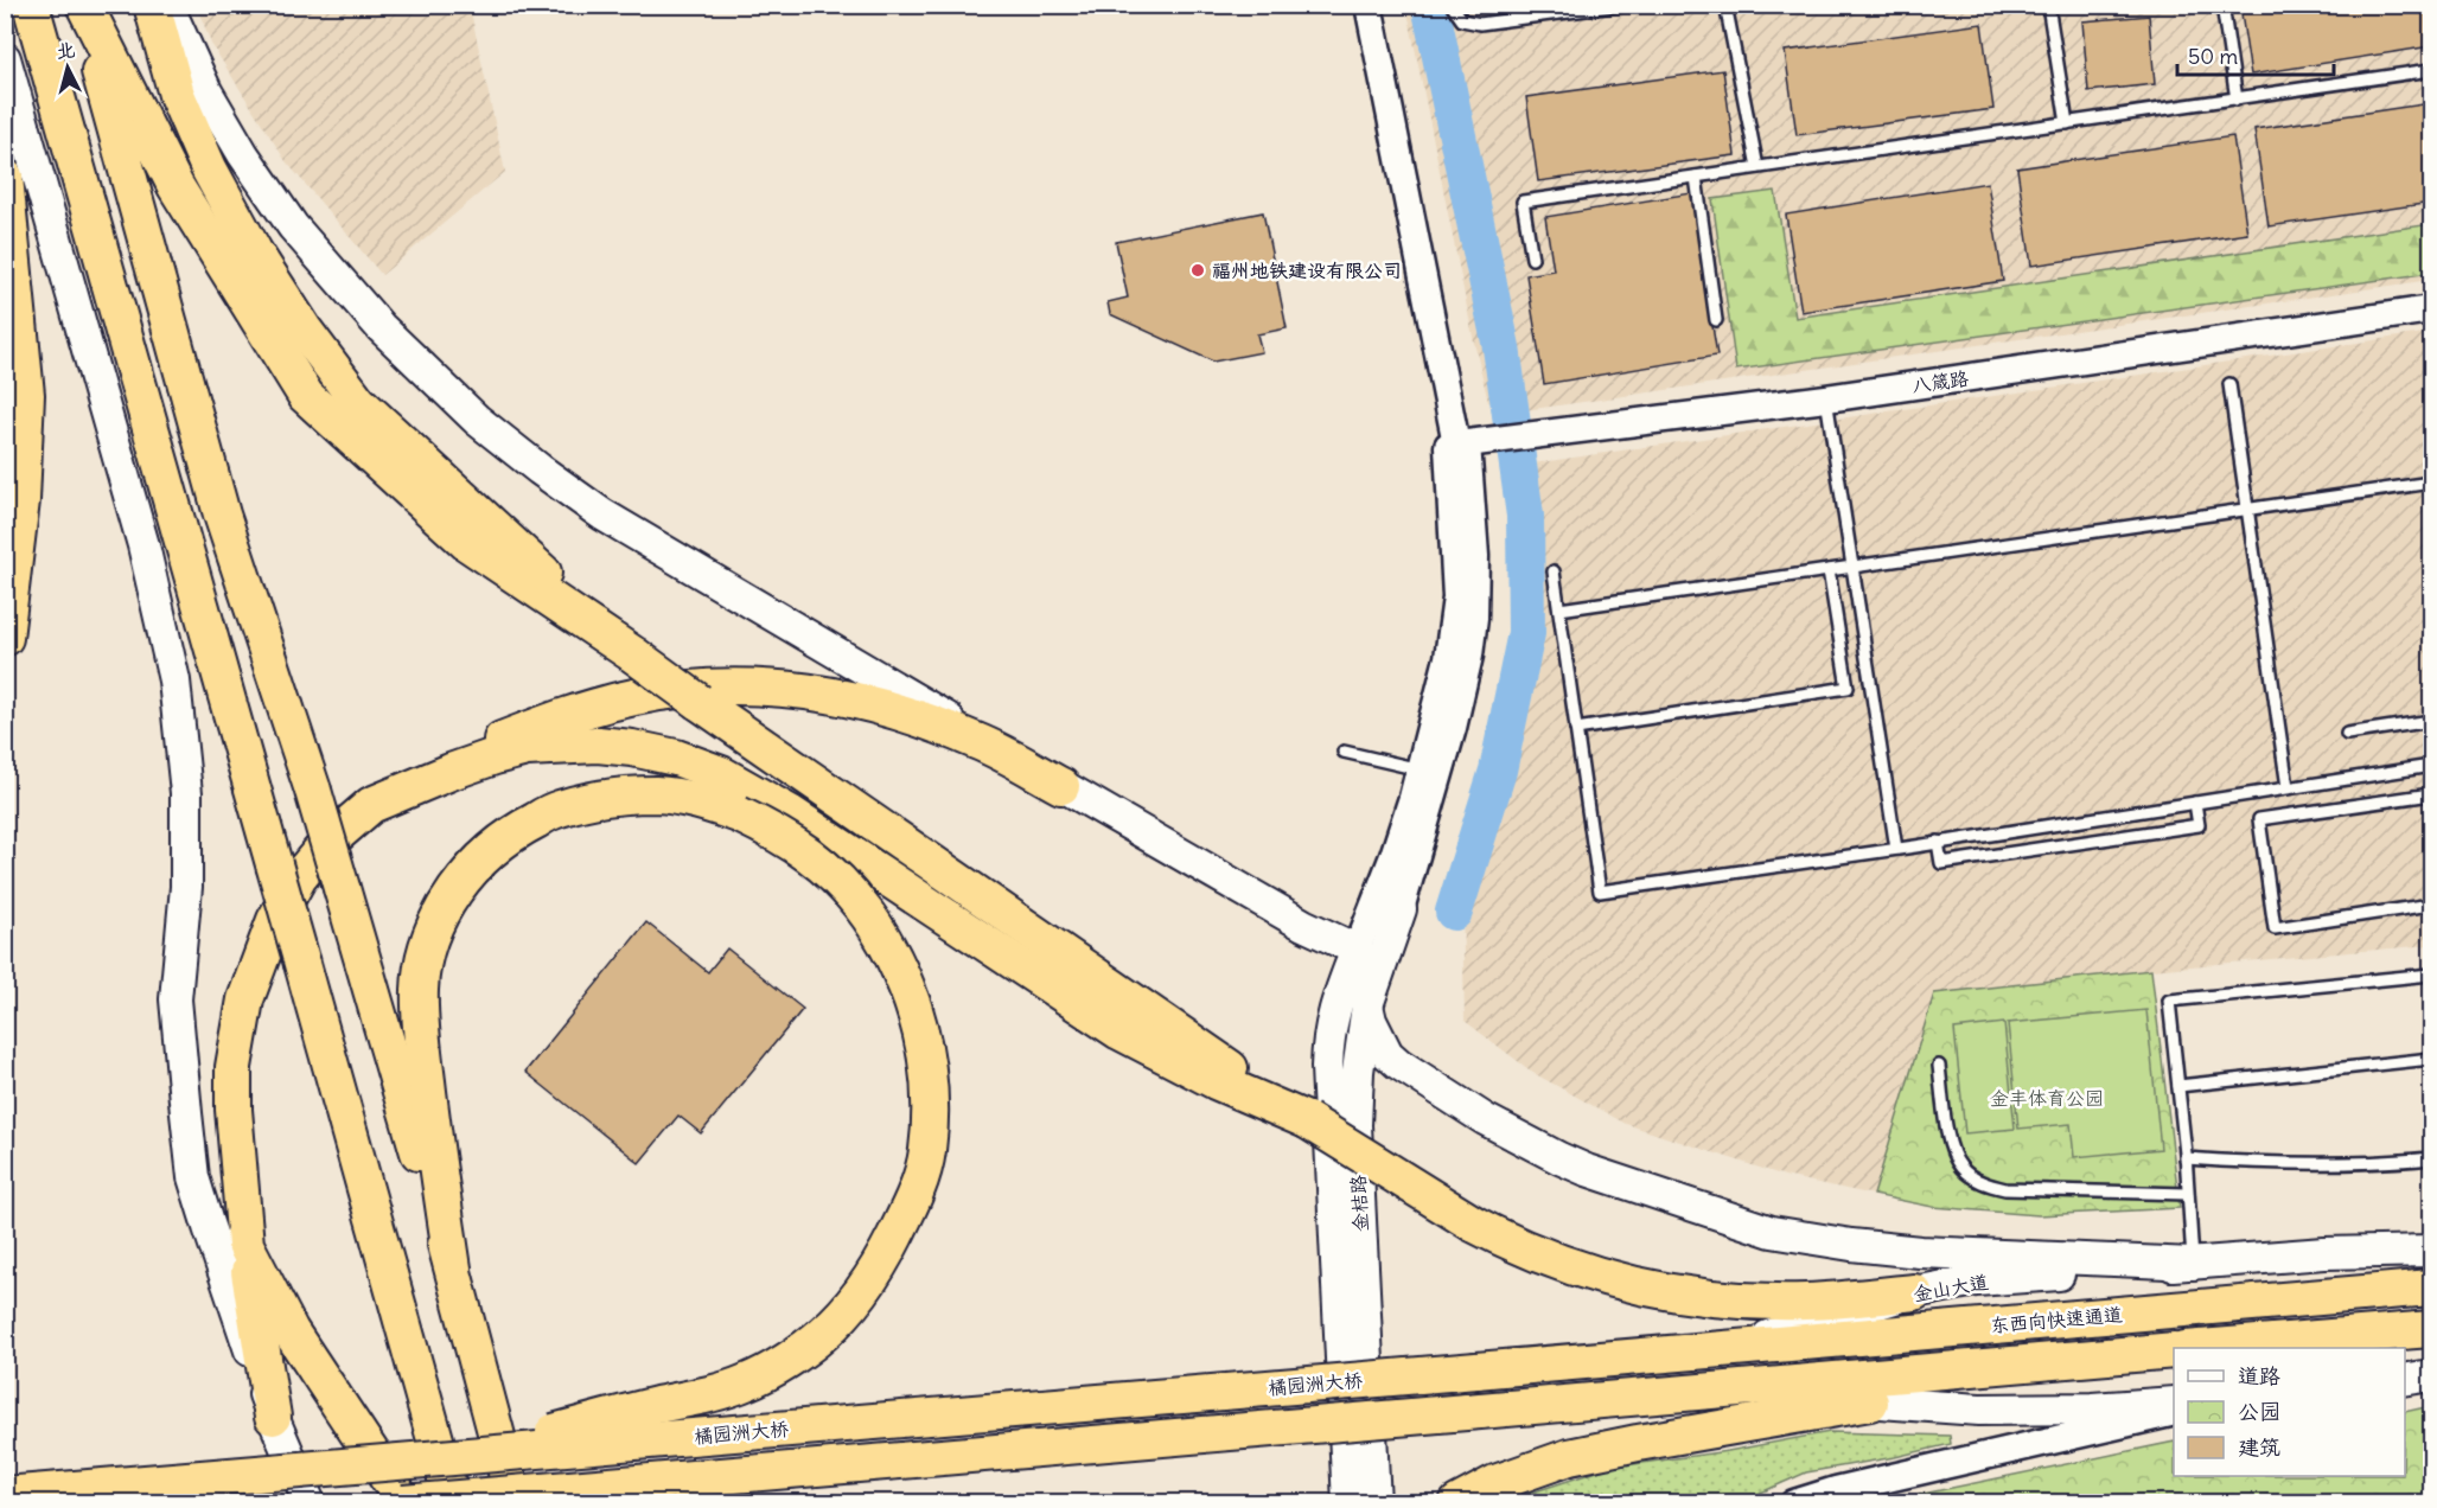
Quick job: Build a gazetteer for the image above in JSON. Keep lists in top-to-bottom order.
{
  "streets": {
    "highway": ["金山大道", "东西向快速通道", "橘园洲大桥"],
    "main road": ["金桔路"],
    "street": ["八箴路"]
  },
  "crossings": [
    ["金山大道", "东西向快速通道"],
    ["金山大道", "橘园洲大桥"]
  ],
  "parks": ["金丰体育公园"],
  "places": ["福州地铁建设有限公司"],
  "legend": ["道路", "公园", "建筑"],
  "scale_bar": "50 m",
  "north": "top"
}
